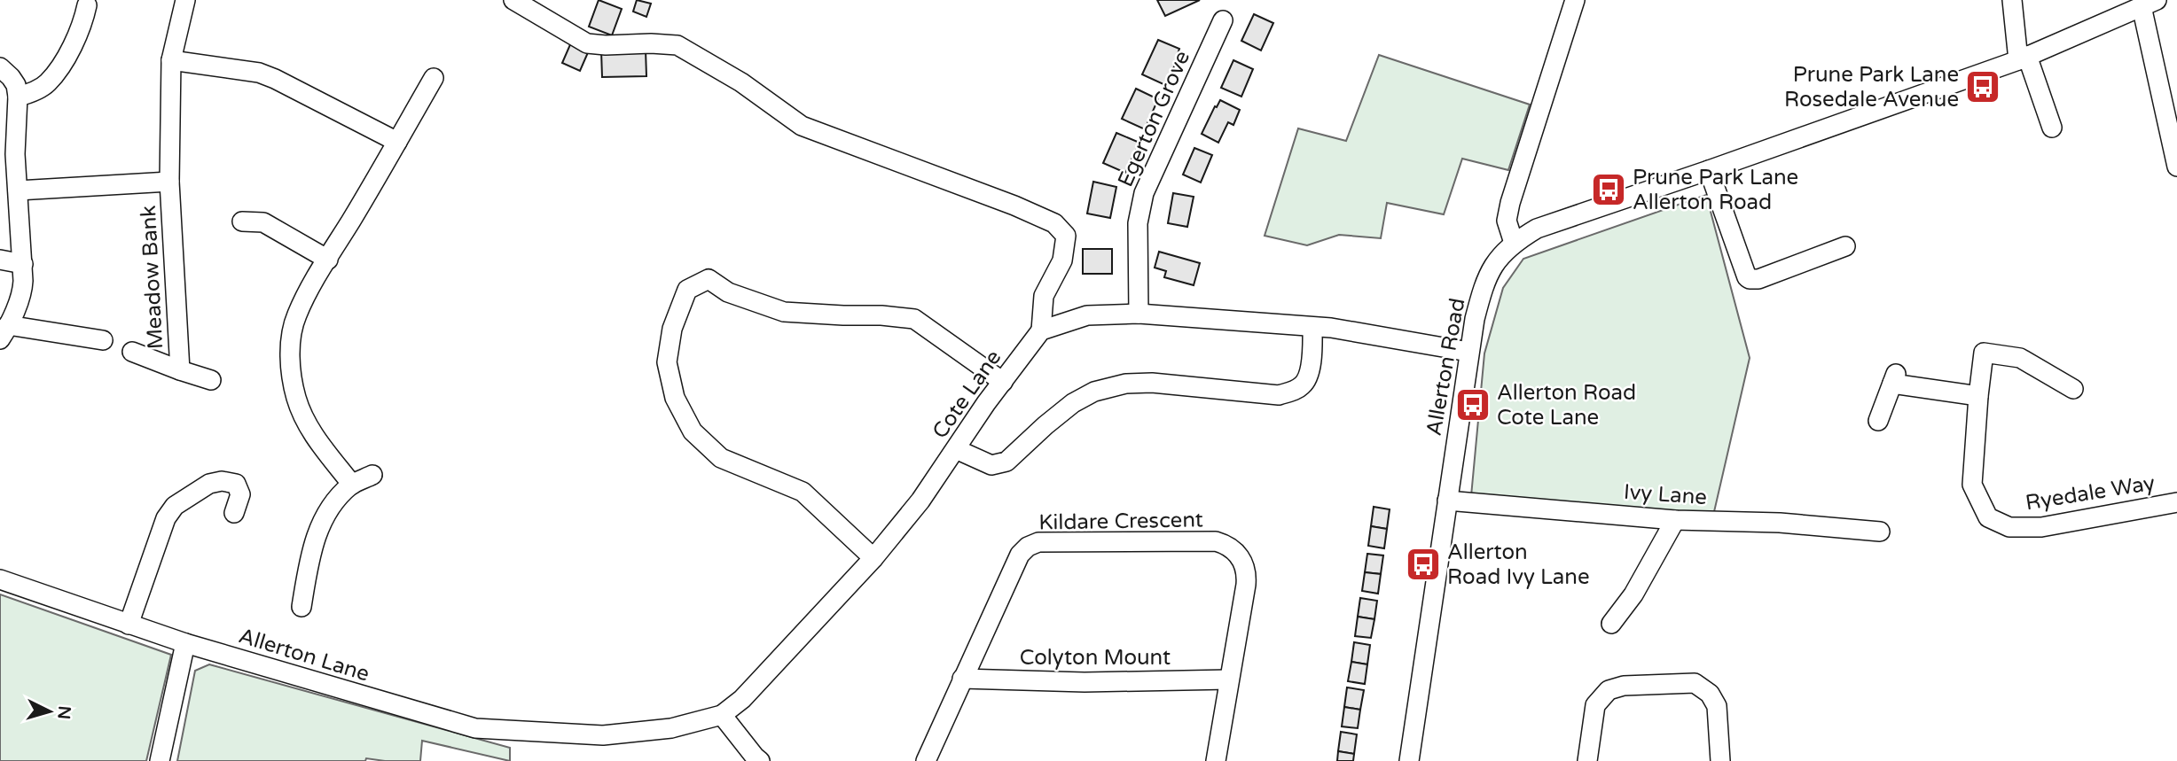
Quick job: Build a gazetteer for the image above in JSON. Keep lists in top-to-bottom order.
{
  "streets": {
    "street": [
      "Egerton Grove",
      "Meadow Bank",
      "Allerton Road",
      "Cote Lane",
      "Ryedale Way",
      "Ivy Lane",
      "Kildare Crescent",
      "Allerton Lane",
      "Colyton Mount"
    ]
  },
  "crossings": [
    ["Allerton Road", "Ivy Lane"],
    ["Cote Lane", "Allerton Lane"],
    ["Kildare Crescent", "Colyton Mount"]
  ],
  "places": {
    "bus stop": [
      "Prune Park Lane Rosedale Avenue",
      "Prune Park Lane Allerton Road",
      "Allerton Road Cote Lane",
      "Allerton Road Ivy Lane"
    ]
  },
  "north": "right"
}
